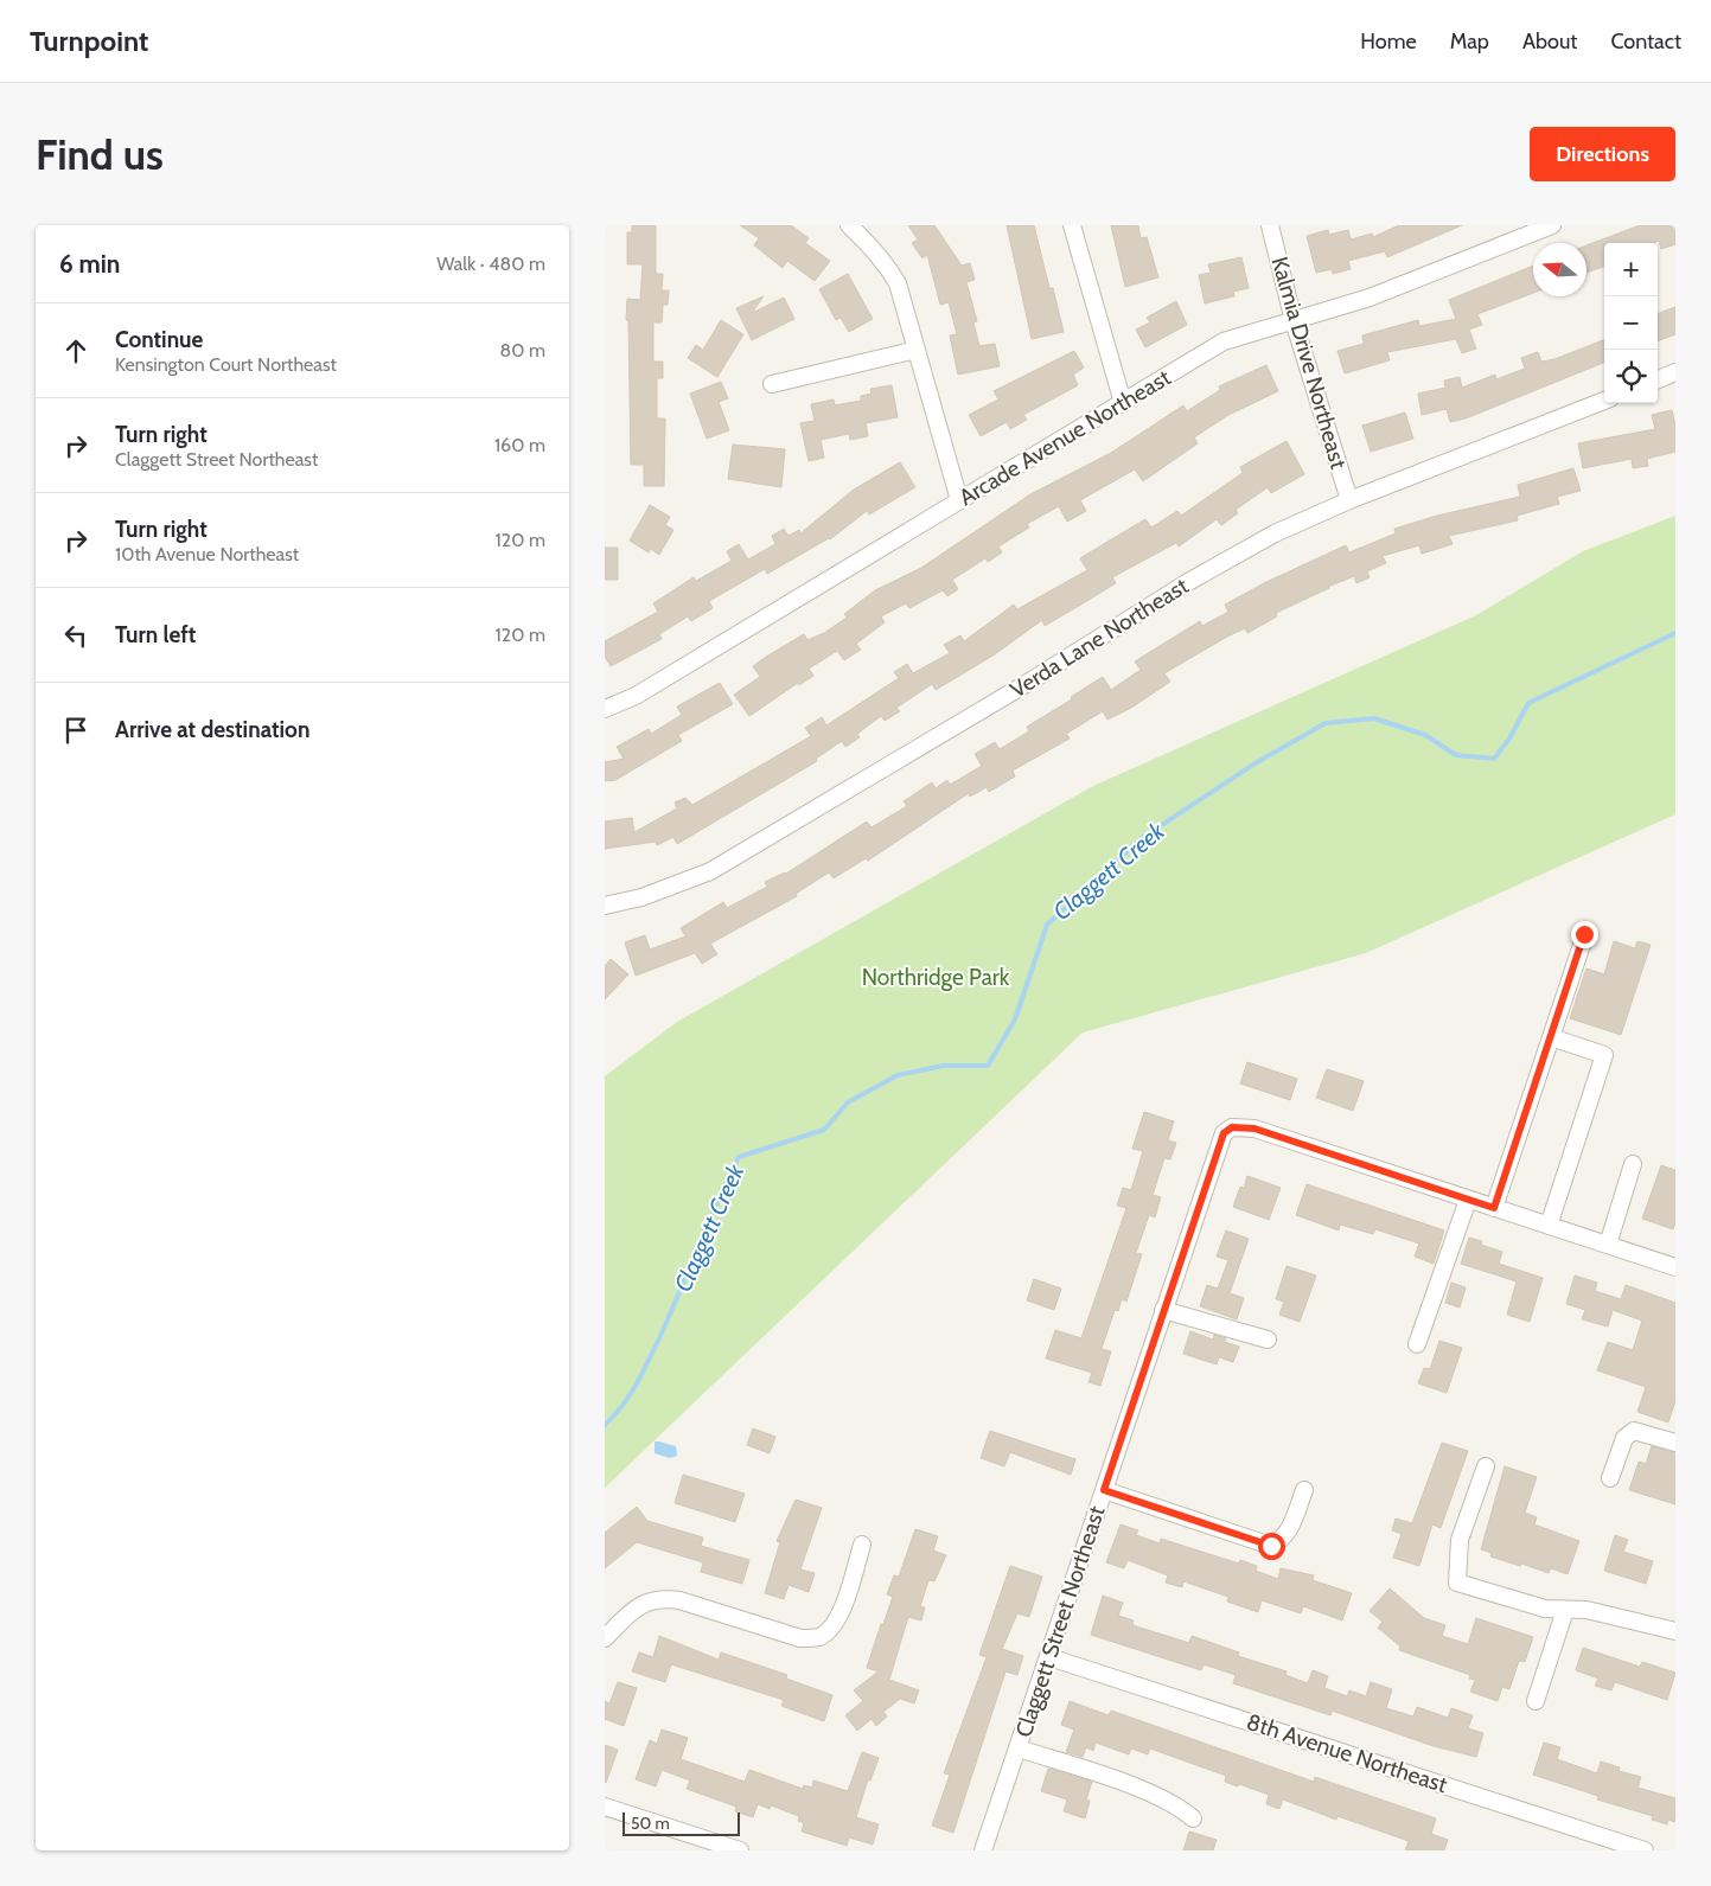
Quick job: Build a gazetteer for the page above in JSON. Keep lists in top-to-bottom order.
{
  "streets": {
    "street": [
      "Kalmia Drive Northeast",
      "Arcade Avenue Northeast",
      "Verda Lane Northeast",
      "Claggett Street Northeast",
      "8th Avenue Northeast"
    ]
  },
  "crossings": [
    ["Kalmia Drive Northeast", "Arcade Avenue Northeast"],
    ["Kalmia Drive Northeast", "Verda Lane Northeast"],
    ["Claggett Street Northeast", "8th Avenue Northeast"]
  ],
  "water": ["Claggett Creek"],
  "parks": ["Northridge Park"],
  "scale_bar": "50 m",
  "north": "left",
  "page": {
    "header": "Turnpoint",
    "nav": [
      "Home",
      "Map",
      "About",
      "Contact"
    ],
    "buttons": "Directions",
    "title": "Find us",
    "heading": ["6 min", "Walk · 480 m"],
    "map_buttons": ["+", "−"],
    "list": [
      ["Continue", "Kensington Court Northeast", "80 m"],
      ["Turn right", "Claggett Street Northeast", "160 m"],
      ["Turn right", "10th Avenue Northeast", "120 m"],
      ["Turn left", "120 m"],
      "Arrive at destination"
    ],
    "scale": "50 m"
  }
}
